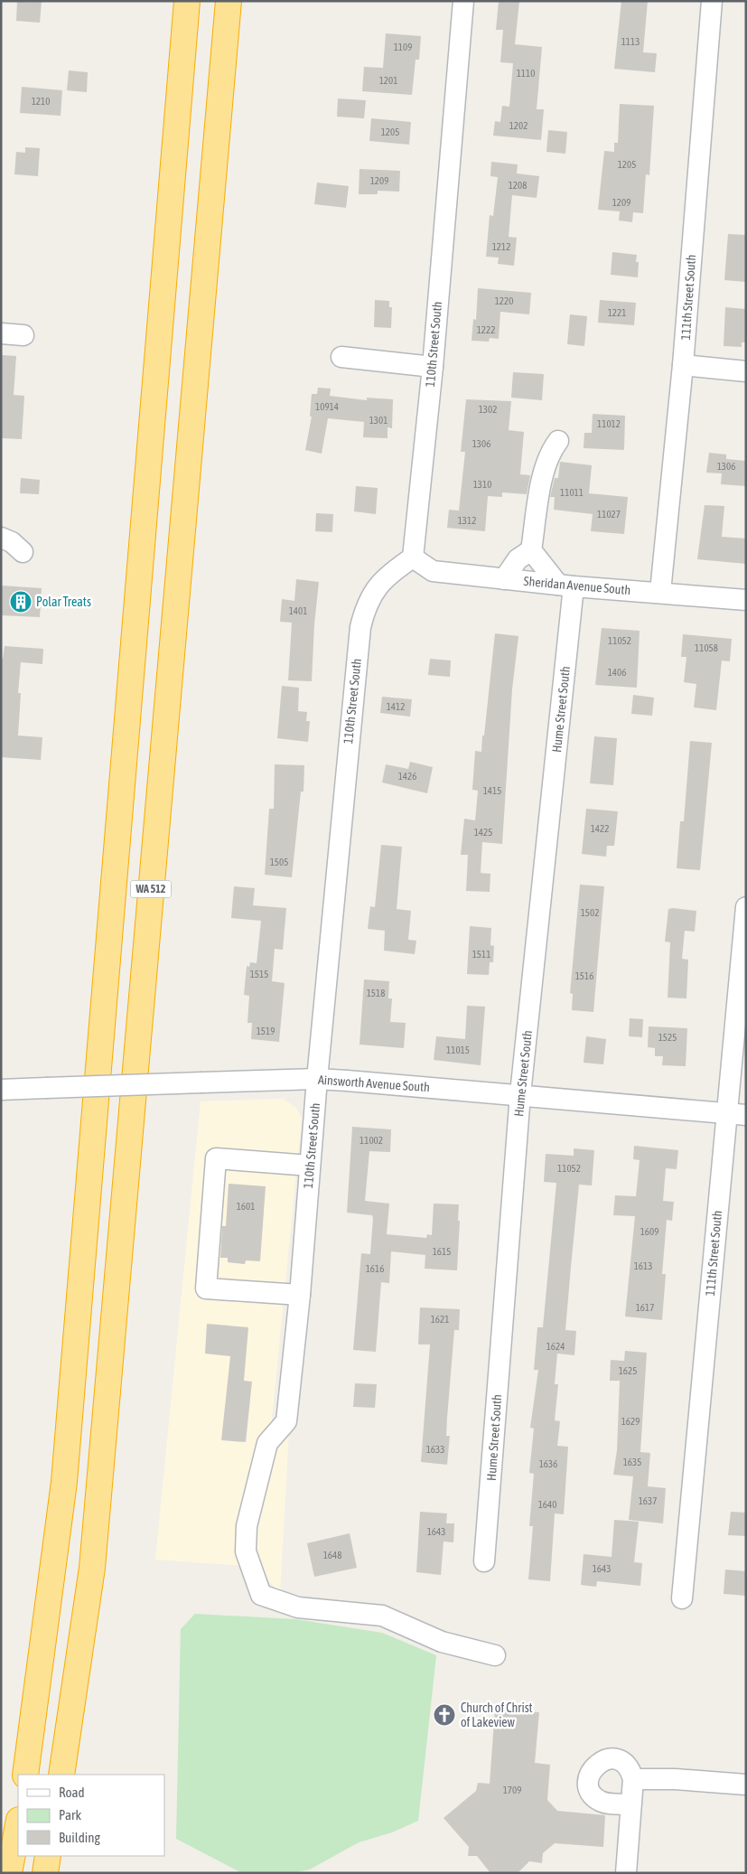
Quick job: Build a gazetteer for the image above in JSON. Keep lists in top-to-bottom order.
{
  "streets": {
    "highway": ["WA 512"],
    "street": [
      "111th Street South",
      "110th Street South",
      "Sheridan Avenue South",
      "Hume Street South",
      "Ainsworth Avenue South"
    ]
  },
  "crossings": [
    ["111th Street South", "Sheridan Avenue South"],
    ["111th Street South", "Ainsworth Avenue South"],
    ["110th Street South", "Sheridan Avenue South"],
    ["110th Street South", "Ainsworth Avenue South"],
    ["Sheridan Avenue South", "Hume Street South"],
    ["Hume Street South", "Ainsworth Avenue South"]
  ],
  "places": {
    "building": ["Polar Treats"],
    "church": ["Church of Christ of Lakeview"]
  },
  "house_numbers": [
    "1113",
    "1109",
    "1110",
    "1201",
    "1210",
    "1202",
    "1205",
    "1205",
    "1209",
    "1208",
    "1209",
    "1212",
    "1220",
    "1221",
    "1222",
    "10914",
    "1302",
    "1301",
    "11012",
    "1306",
    "1306",
    "1310",
    "11011",
    "11027",
    "1312",
    "1401",
    "11052",
    "11058",
    "1406",
    "1412",
    "1426",
    "1415",
    "1422",
    "1425",
    "1505",
    "1502",
    "1511",
    "1515",
    "1516",
    "1518",
    "1519",
    "1525",
    "11015",
    "11002",
    "11052",
    "1601",
    "1609",
    "1615",
    "1613",
    "1616",
    "1617",
    "1621",
    "1624",
    "1625",
    "1629",
    "1633",
    "1635",
    "1636",
    "1637",
    "1640",
    "1643",
    "1648",
    "1643",
    "1709"
  ],
  "legend": ["Road", "Park", "Building"]
}
